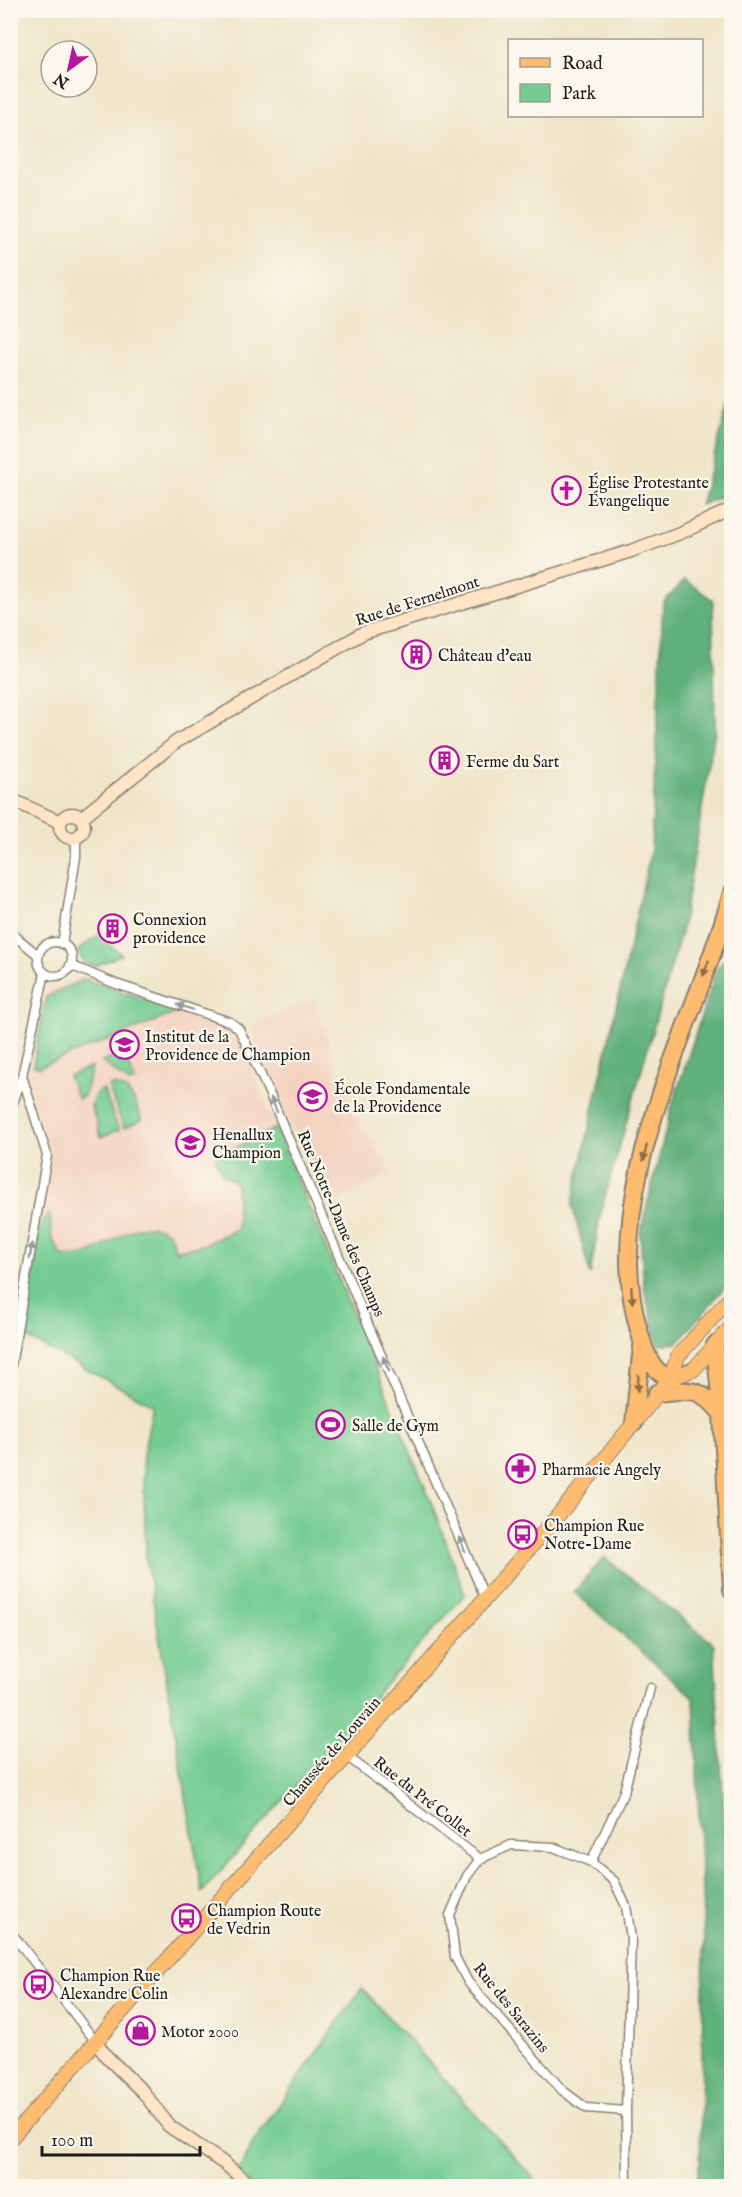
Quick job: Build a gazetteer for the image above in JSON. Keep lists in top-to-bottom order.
{
  "streets": {
    "main road": ["Chaussée de Louvain"],
    "street": [
      "Rue de Fernelmont",
      "Rue Notre-Dame des Champs",
      "Rue du Pré Collet",
      "Rue des Sarazins"
    ]
  },
  "crossings": [
    ["Rue Notre-Dame des Champs", "Chaussée de Louvain"],
    ["Chaussée de Louvain", "Rue du Pré Collet"],
    ["Rue du Pré Collet", "Rue des Sarazins"]
  ],
  "one_way": ["Rue Notre-Dame des Champs"],
  "places": {
    "church": ["Église Protestante Évangelique"],
    "building": ["Château d'eau", "Ferme du Sart", "Connexion providence"],
    "school or university": ["Institut de la Providence de Champion", "École Fondamentale de la Providence", "Henallux Champion"],
    "sports": ["Salle de Gym"],
    "pharmacy": ["Pharmacie Angely"],
    "bus stop": ["Champion Rue Notre-Dame", "Champion Route de Vedrin", "Champion Rue Alexandre Colin"],
    "shop": ["Motor 2000"]
  },
  "legend": ["Road", "Park"],
  "scale_bar": "100 m",
  "north": "bottom left"
}
